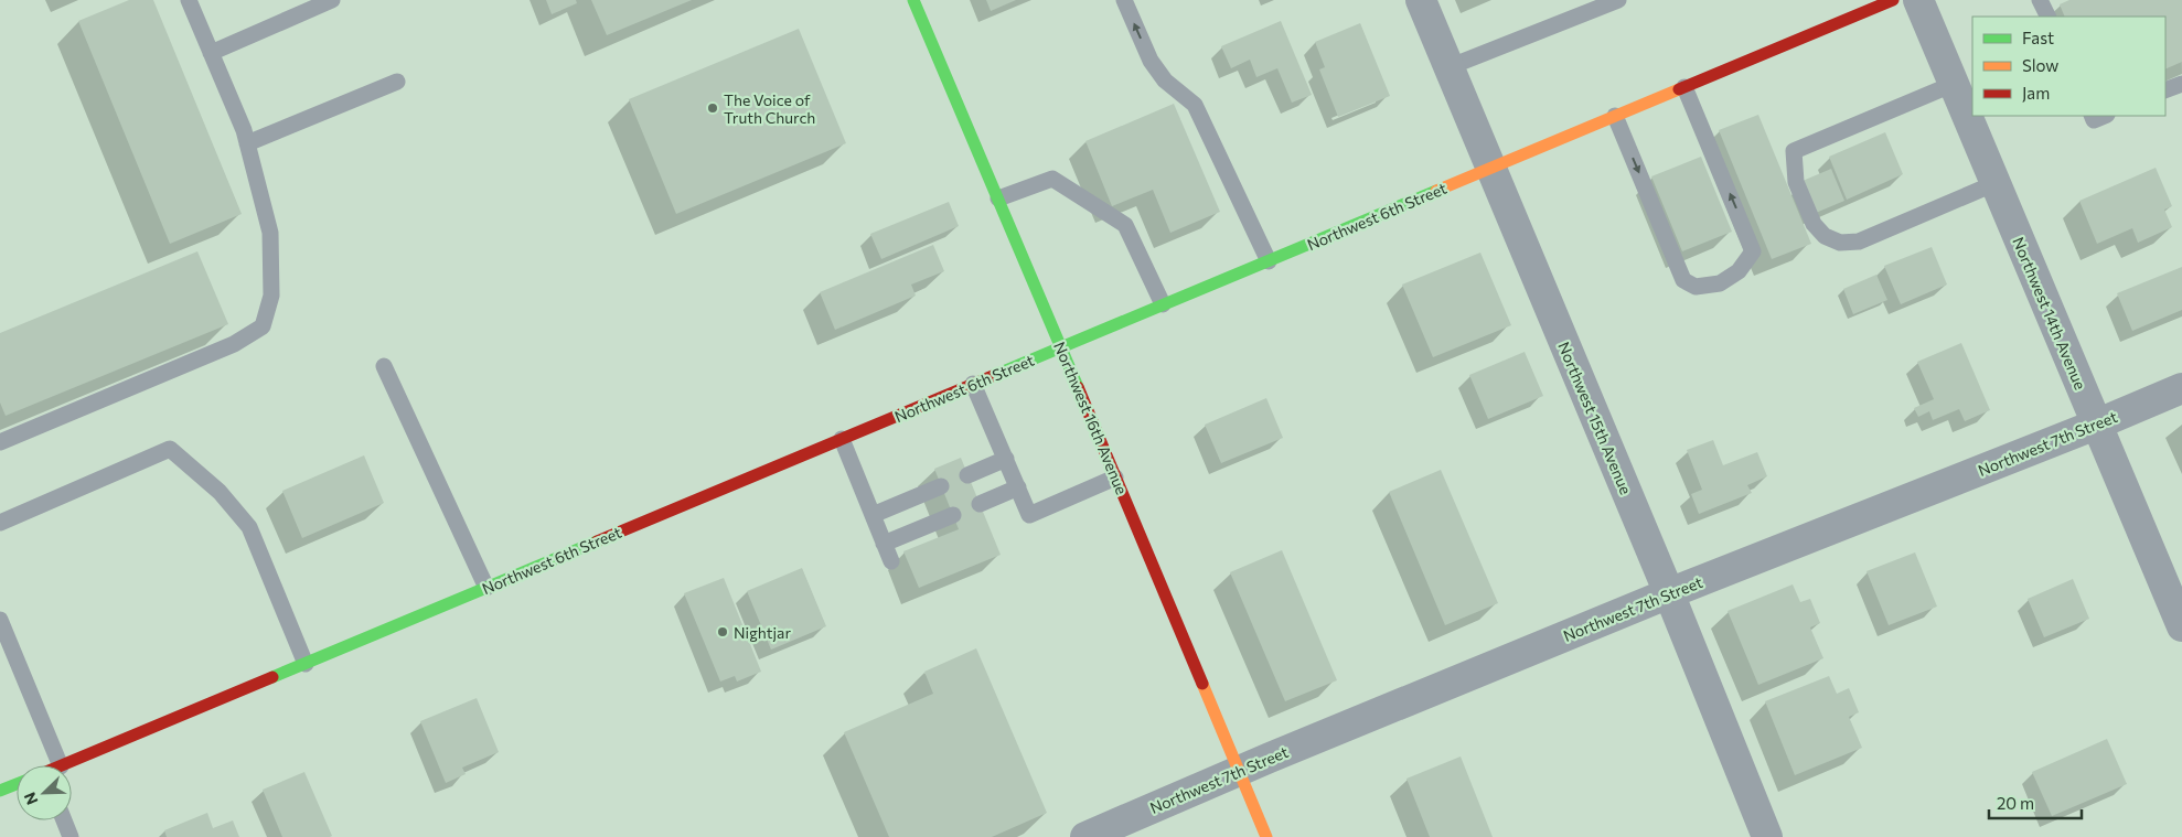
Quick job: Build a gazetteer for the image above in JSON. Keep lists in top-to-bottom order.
{
  "streets": {
    "main road": ["Northwest 6th Street", "Northwest 16th Avenue"],
    "street": ["Northwest 14th Avenue", "Northwest 15th Avenue", "Northwest 7th Street"]
  },
  "crossings": [
    ["Northwest 6th Street", "Northwest 16th Avenue"],
    ["Northwest 6th Street", "Northwest 15th Avenue"],
    ["Northwest 14th Avenue", "Northwest 7th Street"],
    ["Northwest 16th Avenue", "Northwest 7th Street"],
    ["Northwest 15th Avenue", "Northwest 7th Street"]
  ],
  "places": ["The Voice of Truth Church", "Nightjar"],
  "legend": ["Fast", "Slow", "Jam"],
  "scale_bar": "20 m",
  "north": "bottom left"
}
